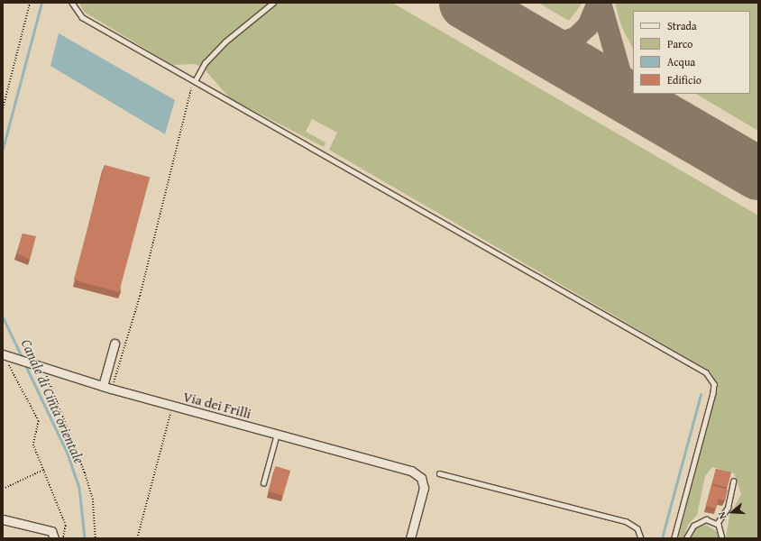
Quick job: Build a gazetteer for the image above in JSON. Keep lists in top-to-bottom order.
{
  "streets": {
    "street": ["Via dei Frilli"]
  },
  "water": ["Canale di Cinta orientale"],
  "legend": [
    "Strada",
    "Parco",
    "Acqua",
    "Edificio"
  ],
  "north": "left"
}
